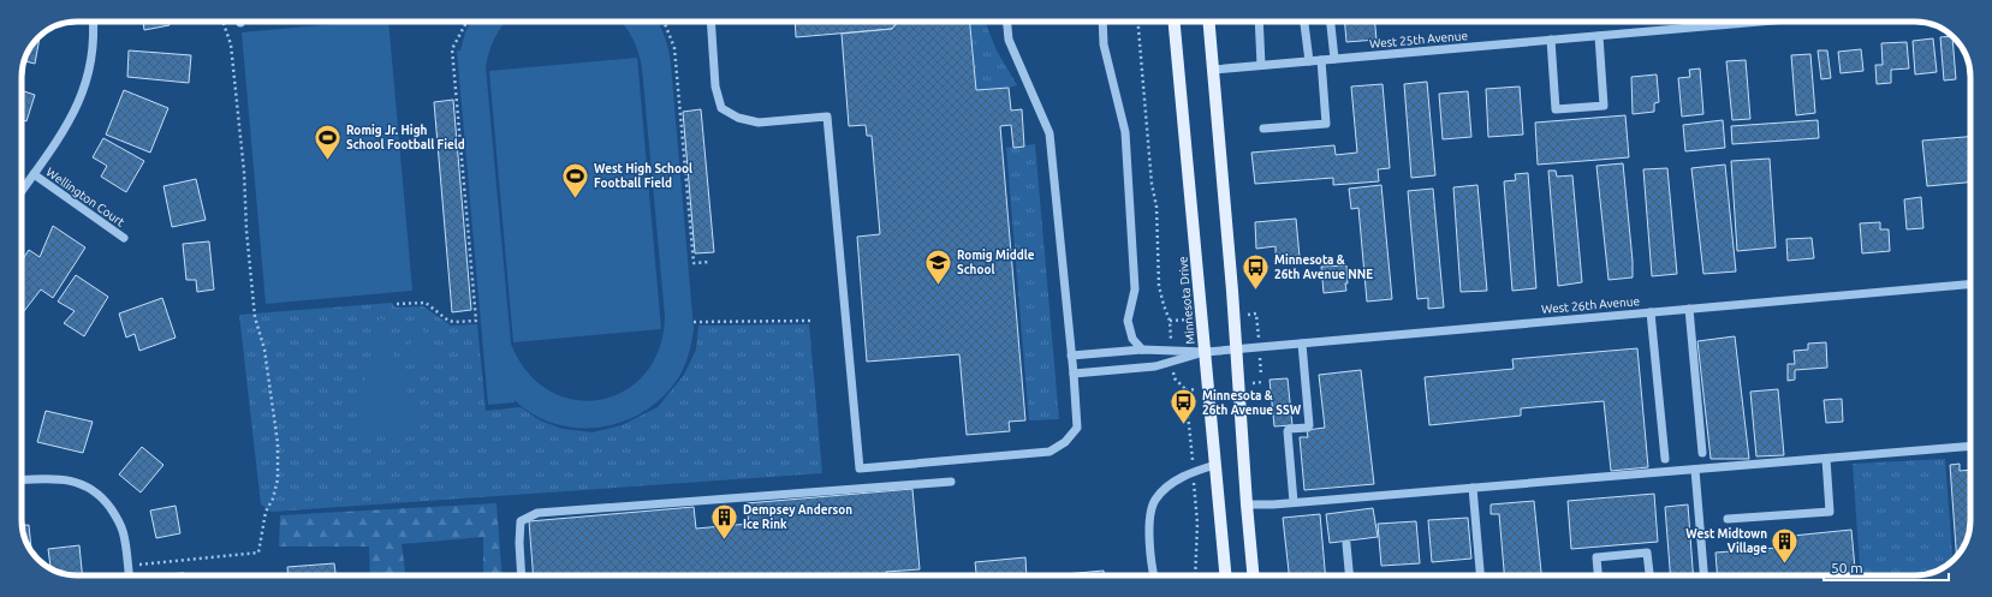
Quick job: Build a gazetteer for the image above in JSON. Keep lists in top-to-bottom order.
{
  "streets": {
    "main road": ["Minnesota Drive"],
    "street": ["West 25th Avenue", "Wellington Court", "West 26th Avenue"]
  },
  "crossings": [
    ["Minnesota Drive", "West 26th Avenue"]
  ],
  "places": {
    "sports": ["Romig Jr. High School Football Field", "West High School Football Field"],
    "school or university": ["Romig Middle School"],
    "bus stop": ["Minnesota & 26th Avenue NNE", "Minnesota & 26th Avenue SSW"],
    "building": ["Dempsey Anderson Ice Rink", "West Midtown Village"]
  },
  "scale_bar": "50 m"
}
